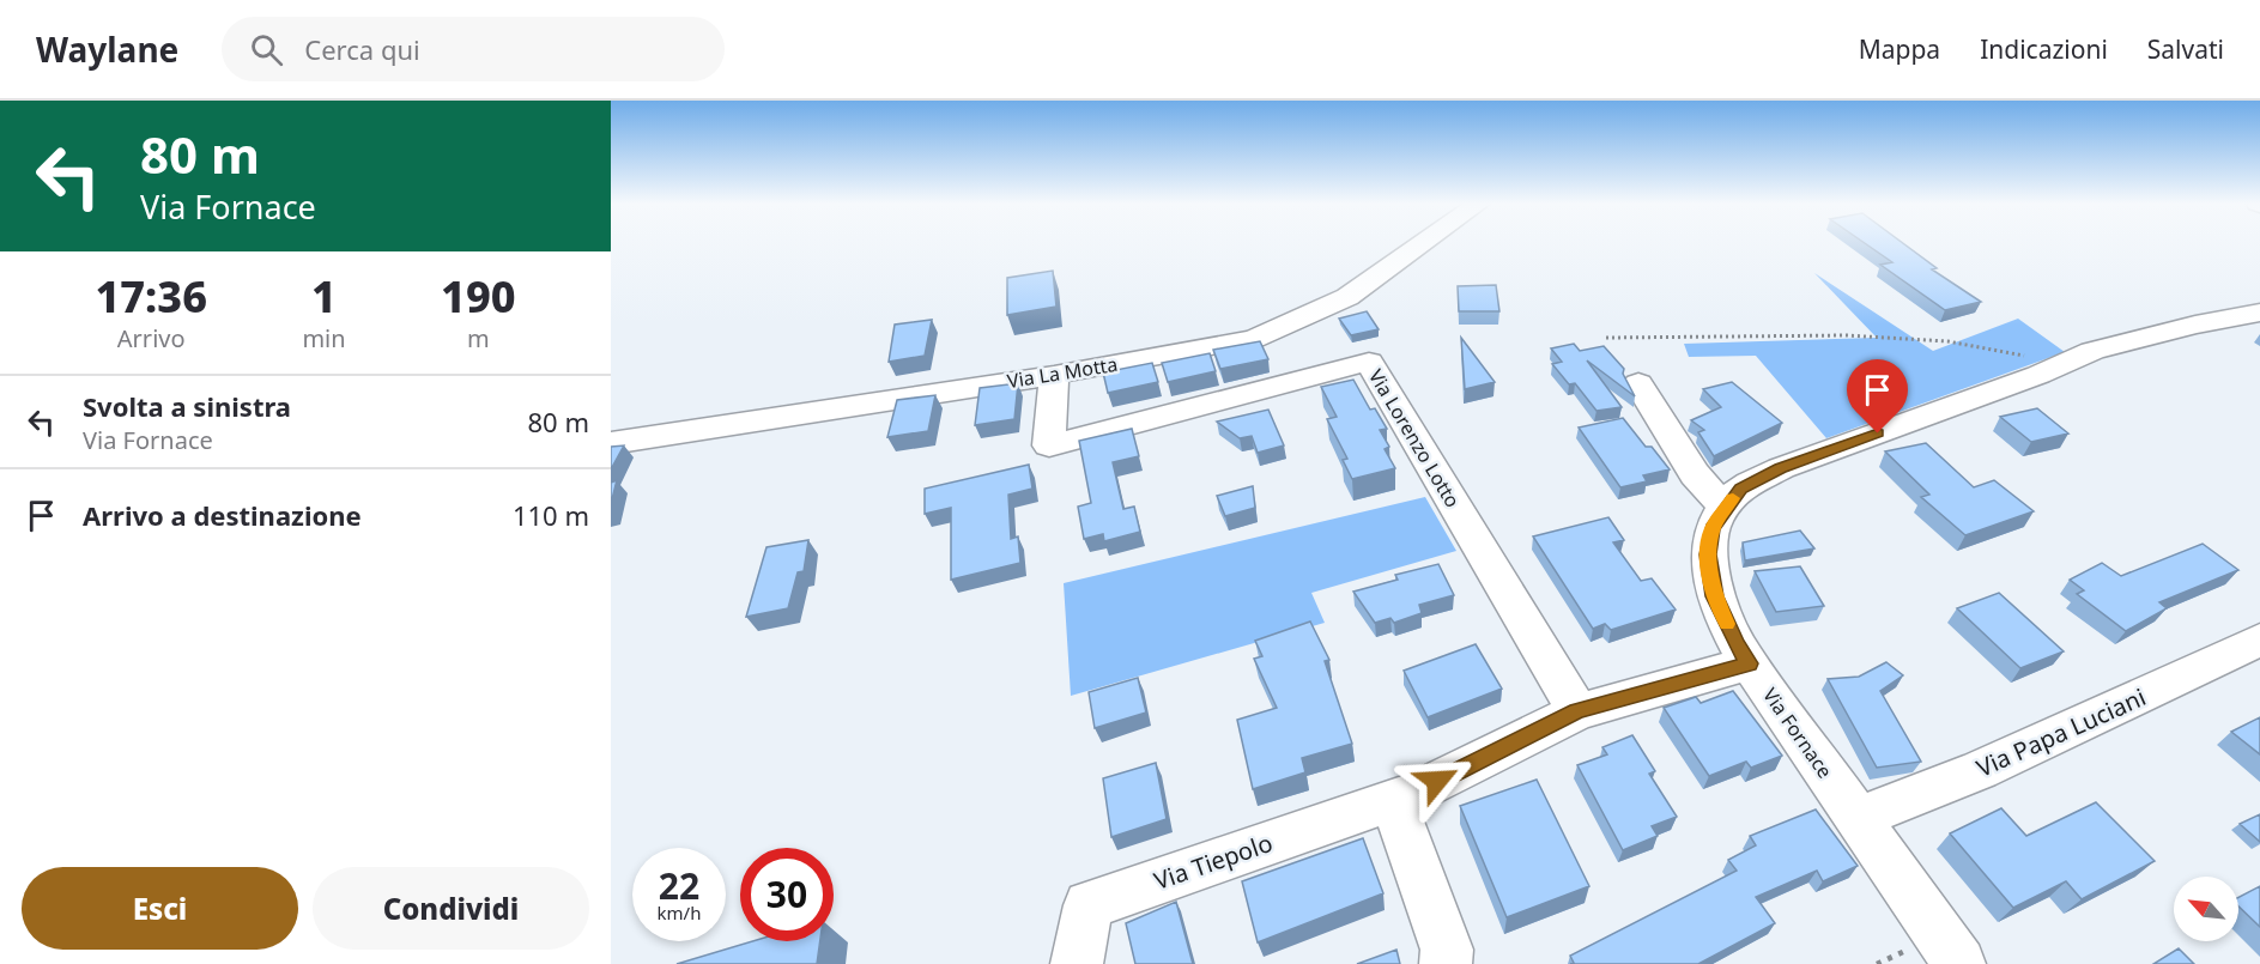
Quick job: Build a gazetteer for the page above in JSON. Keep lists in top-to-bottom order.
{
  "streets": {
    "street": [
      "Via La Motta",
      "Via Lorenzo Lotto",
      "Via Fornace",
      "Via Papa Luciani",
      "Via Tiepolo"
    ]
  },
  "crossings": [
    ["Via La Motta", "Via Lorenzo Lotto"],
    ["Via Lorenzo Lotto", "Via Tiepolo"],
    ["Via Fornace", "Via Papa Luciani"],
    ["Via Fornace", "Via Tiepolo"]
  ],
  "north": "top left",
  "page": {
    "header": "Waylane",
    "search": "Cerca qui",
    "nav": ["Mappa", "Indicazioni", "Salvati"],
    "turn": ["80 m", "Via Fornace"],
    "eta": [
      "17:36",
      "Arrivo",
      "1",
      "min",
      "190",
      "m"
    ],
    "list": [
      {
        "name": "Svolta a sinistra",
        "note": "Via Fornace",
        "value": "80 m"
      },
      {
        "name": "Arrivo a destinazione",
        "value": "110 m"
      }
    ],
    "speed": "22 km/h",
    "limit": "30",
    "buttons": ["Esci", "Condividi"]
  }
}
